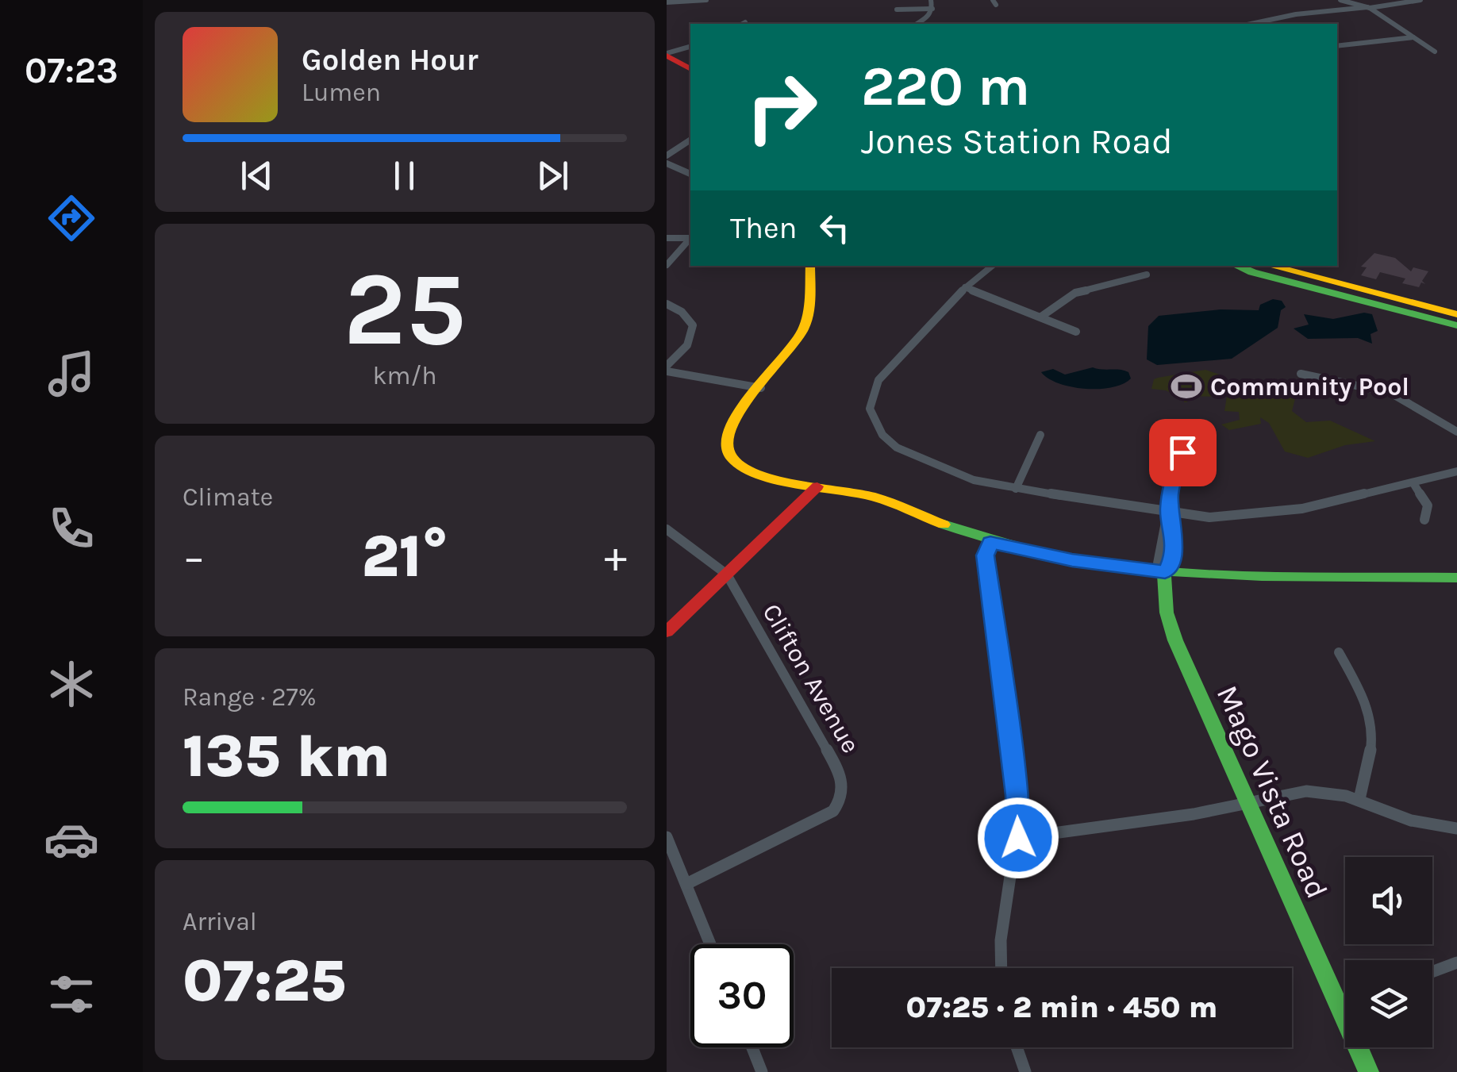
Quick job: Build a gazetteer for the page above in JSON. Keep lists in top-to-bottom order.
{
  "streets": {
    "street": ["Clifton Avenue", "Mago Vista Road"]
  },
  "places": {
    "sports": ["Community Pool"]
  },
  "page": {
    "tabs": "07:23",
    "turn": ["220 m", "Jones Station Road"],
    "song": ["Golden Hour", "Lumen"],
    "then": "Then",
    "tile": [
      ["25", "km/h"],
      "Climate",
      ["Range · 27%", "135 km"],
      ["Arrival", "07:25"]
    ],
    "heat": ["−", "21°", "+"],
    "limit": "30",
    "trip": "07:25 · 2 min · 450 m"
  }
}
